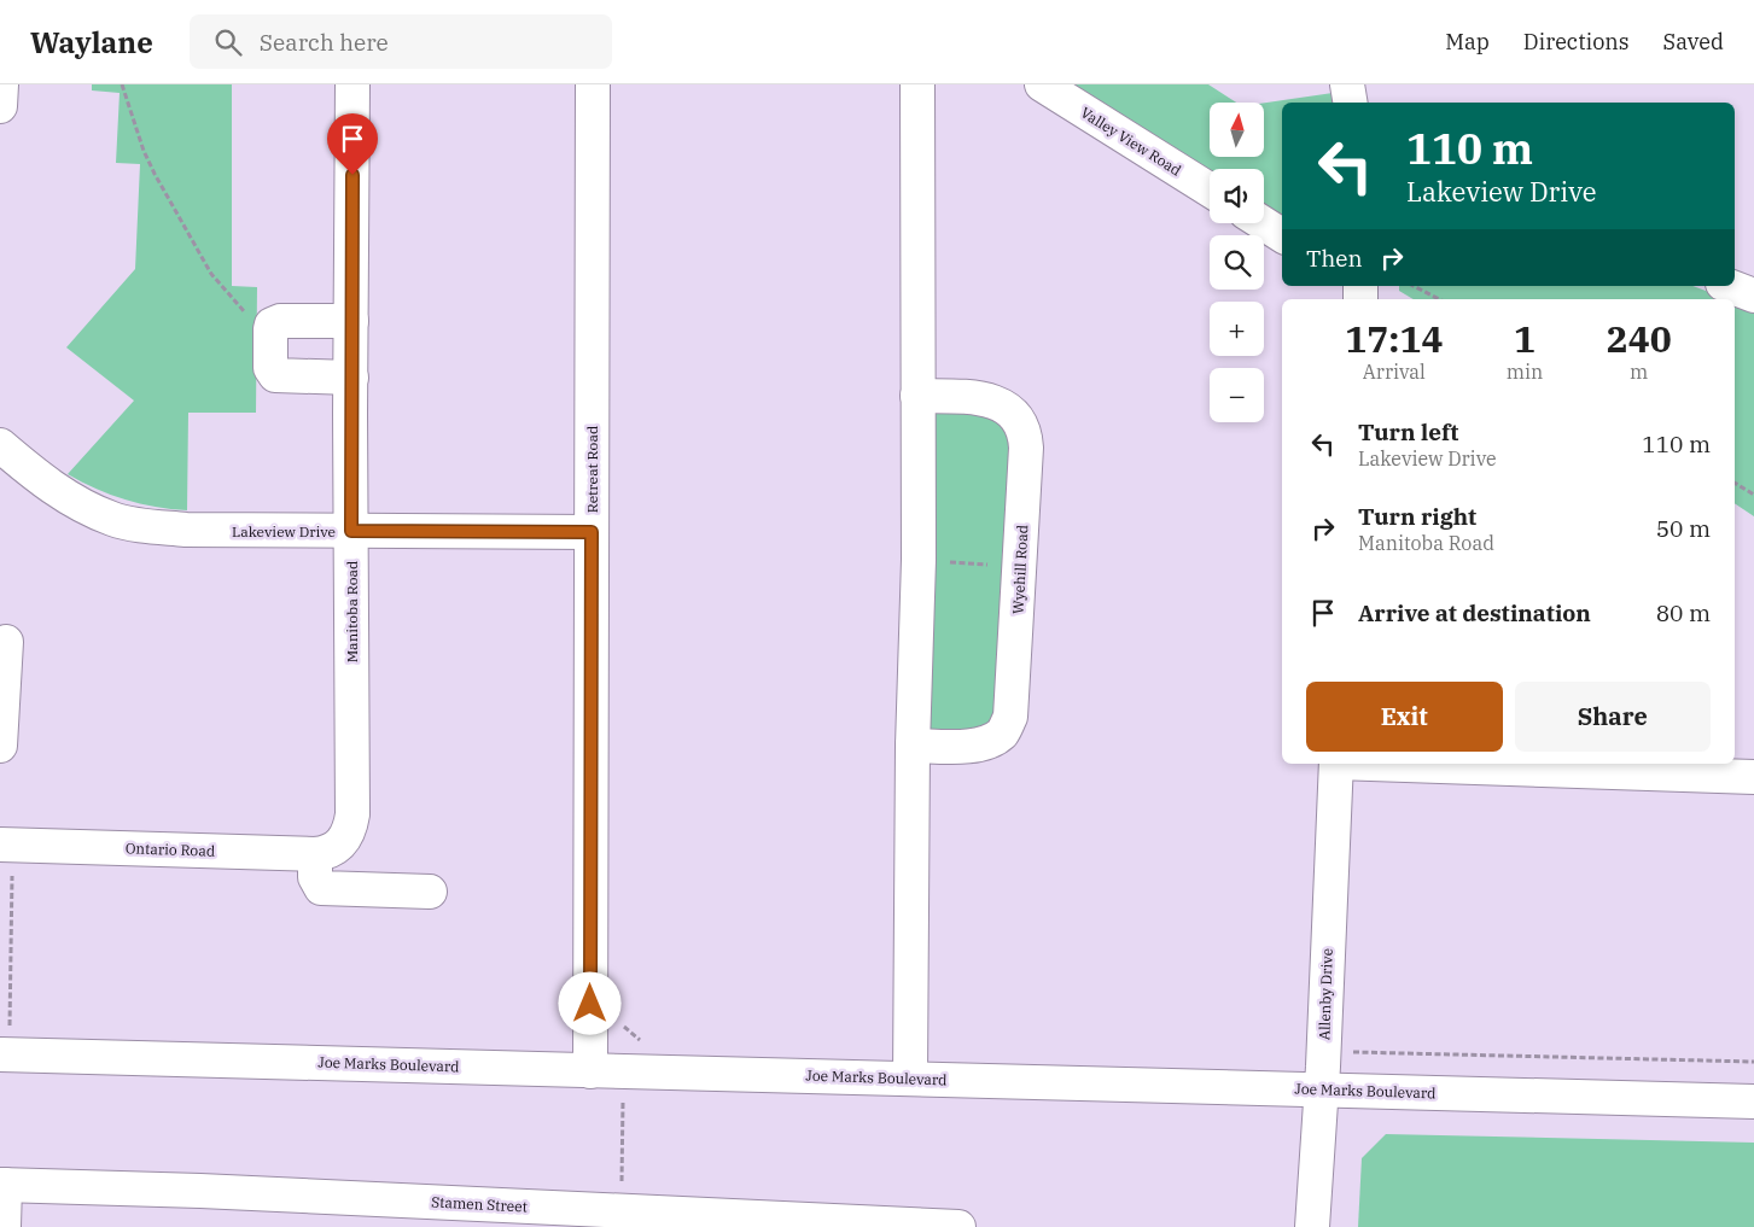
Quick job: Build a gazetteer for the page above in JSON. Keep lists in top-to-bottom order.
{
  "streets": {
    "street": [
      "Valley View Road",
      "Retreat Road",
      "Lakeview Drive",
      "Wyehill Road",
      "Manitoba Road",
      "Ontario Road",
      "Allenby Drive",
      "Joe Marks Boulevard",
      "Stamen Street"
    ]
  },
  "crossings": [
    ["Retreat Road", "Lakeview Drive"],
    ["Retreat Road", "Joe Marks Boulevard"],
    ["Lakeview Drive", "Manitoba Road"],
    ["Manitoba Road", "Ontario Road"],
    ["Allenby Drive", "Joe Marks Boulevard"]
  ],
  "north": "top",
  "page": {
    "header": "Waylane",
    "search": "Search here",
    "nav": ["Map", "Directions", "Saved"],
    "map_buttons": ["+", "−"],
    "turn": ["110 m", "Lakeview Drive"],
    "then": "Then",
    "eta": [
      "17:14",
      "Arrival",
      "1",
      "min",
      "240",
      "m"
    ],
    "list": [
      {
        "name": "Turn left",
        "note": "Lakeview Drive",
        "value": "110 m"
      },
      {
        "name": "Turn right",
        "note": "Manitoba Road",
        "value": "50 m"
      },
      {
        "name": "Arrive at destination",
        "value": "80 m"
      }
    ],
    "buttons": ["Exit", "Share"]
  }
}
